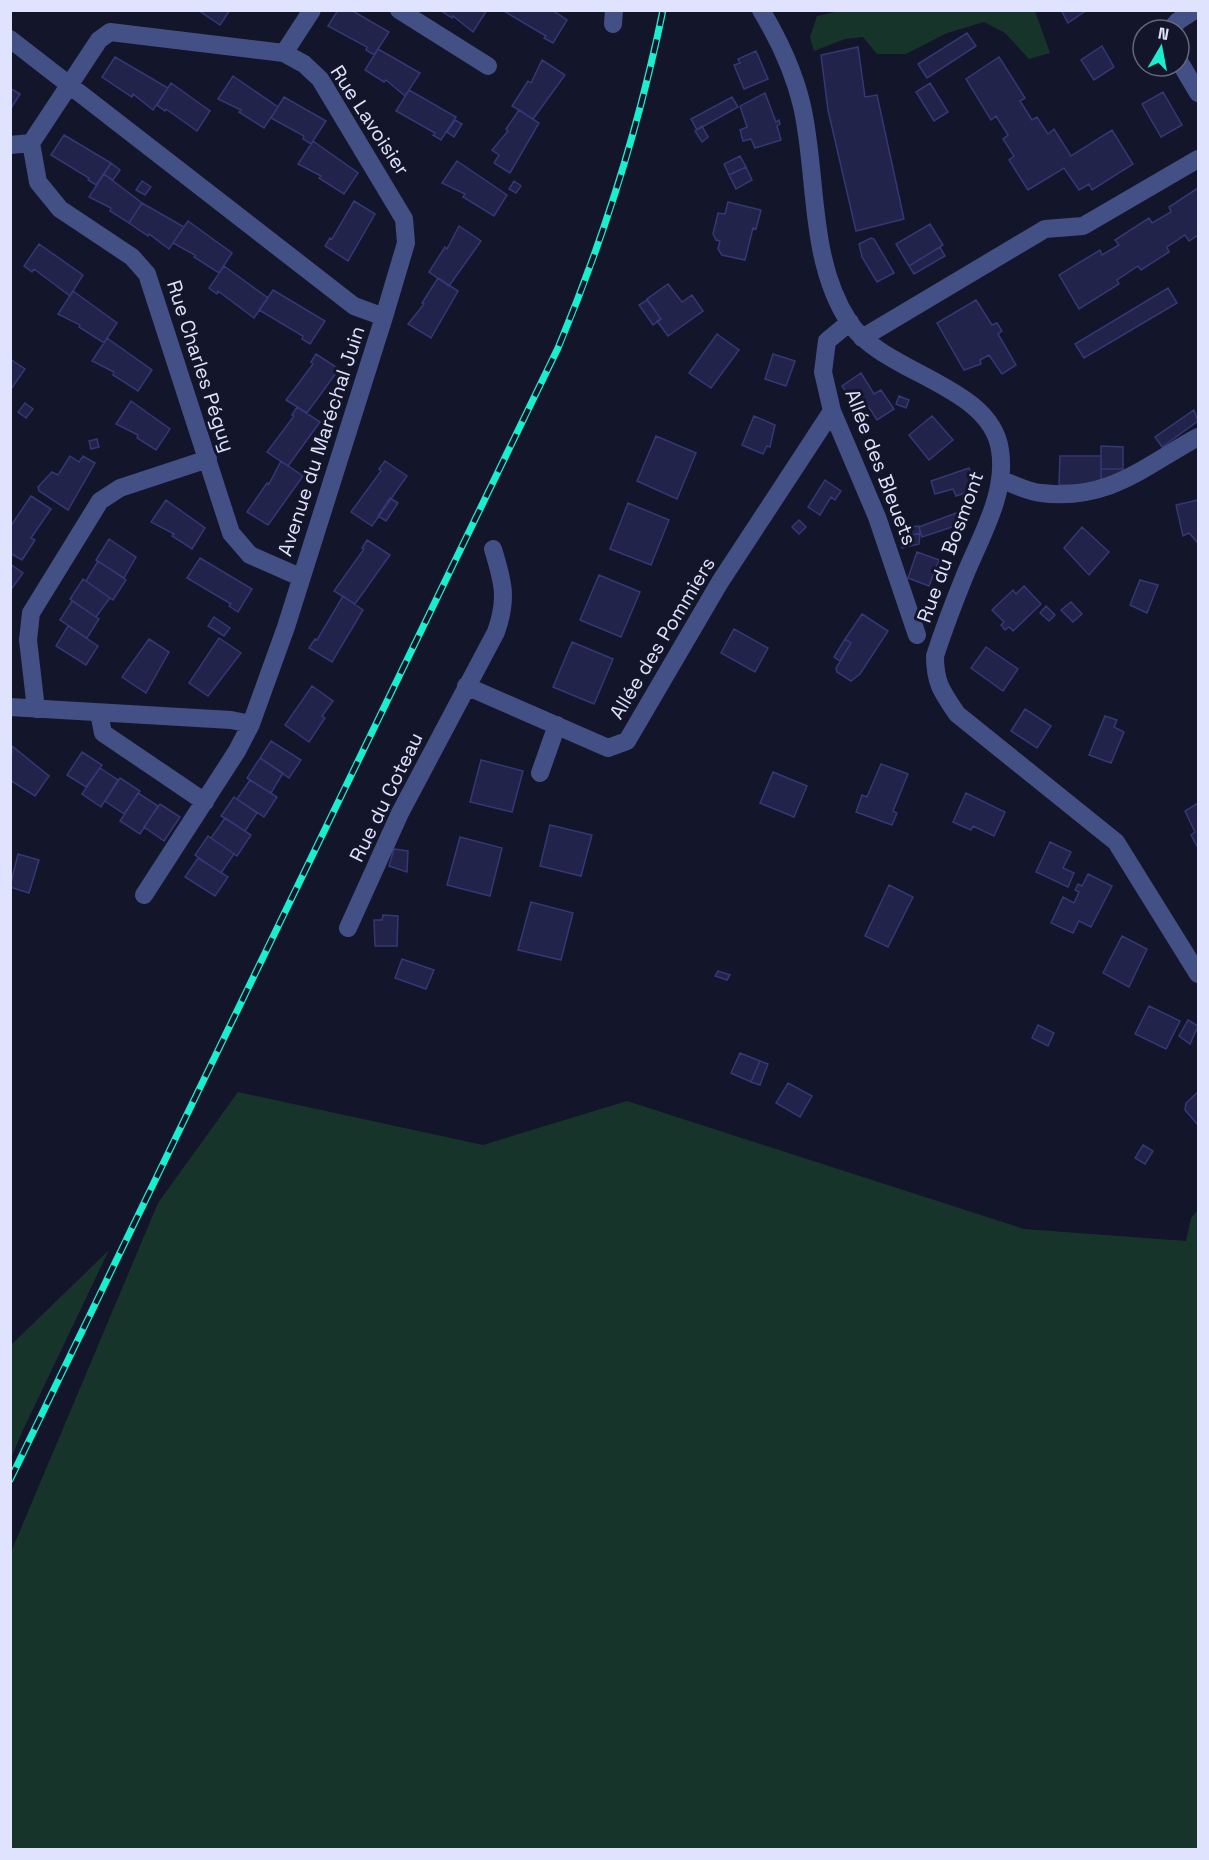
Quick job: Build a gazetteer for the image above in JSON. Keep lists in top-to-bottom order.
{
  "streets": {
    "street": [
      "Rue Lavoisier",
      "Rue Charles Péguy",
      "Avenue du Maréchal Juin",
      "Allée des Bleuets",
      "Rue du Bosmont",
      "Allée des Pommiers",
      "Rue du Coteau"
    ]
  },
  "crossings": [
    ["Rue Lavoisier", "Avenue du Maréchal Juin"],
    ["Rue Charles Péguy", "Avenue du Maréchal Juin"],
    ["Allée des Bleuets", "Rue du Bosmont"],
    ["Allée des Bleuets", "Allée des Pommiers"],
    ["Allée des Pommiers", "Rue du Coteau"]
  ],
  "north": "top"
}
